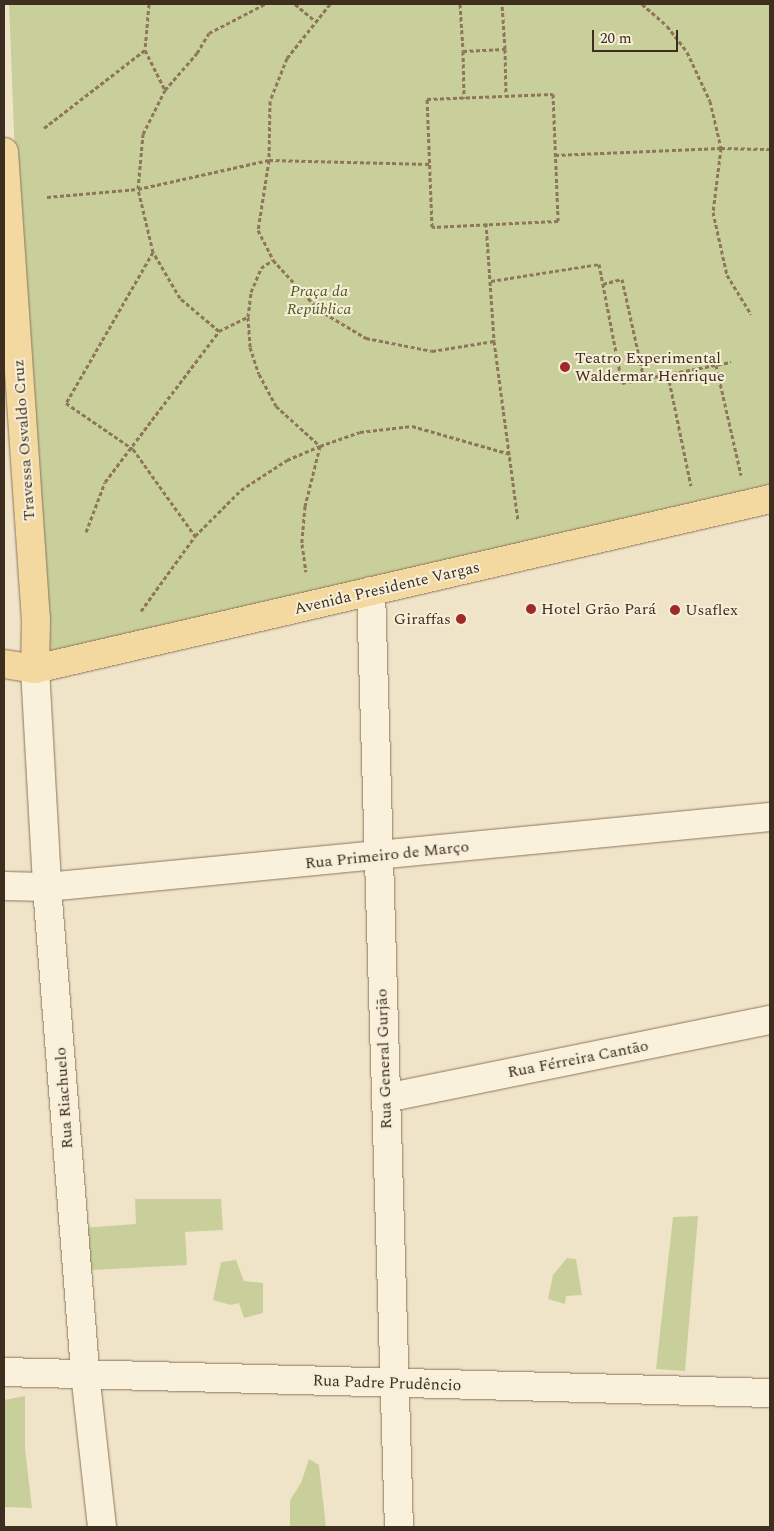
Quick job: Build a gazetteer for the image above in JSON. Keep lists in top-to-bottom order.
{
  "streets": {
    "main road": ["Travessa Osvaldo Cruz", "Avenida Presidente Vargas"],
    "street": [
      "Rua Primeiro de Março",
      "Rua General Gurjão",
      "Rua Férreira Cantão",
      "Rua Riachuelo",
      "Rua Padre Prudêncio"
    ]
  },
  "crossings": [
    ["Travessa Osvaldo Cruz", "Avenida Presidente Vargas"],
    ["Travessa Osvaldo Cruz", "Rua Riachuelo"],
    ["Avenida Presidente Vargas", "Rua General Gurjão"],
    ["Avenida Presidente Vargas", "Rua Riachuelo"],
    ["Rua Primeiro de Março", "Rua General Gurjão"],
    ["Rua Primeiro de Março", "Rua Riachuelo"],
    ["Rua General Gurjão", "Rua Férreira Cantão"],
    ["Rua General Gurjão", "Rua Padre Prudêncio"],
    ["Rua Riachuelo", "Rua Padre Prudêncio"]
  ],
  "parks": ["Praça da República"],
  "places": [
    "Teatro Experimental Waldermar Henrique",
    "Hotel Grão Pará",
    "Usaflex",
    "Giraffas"
  ],
  "scale_bar": "20 m"
}
